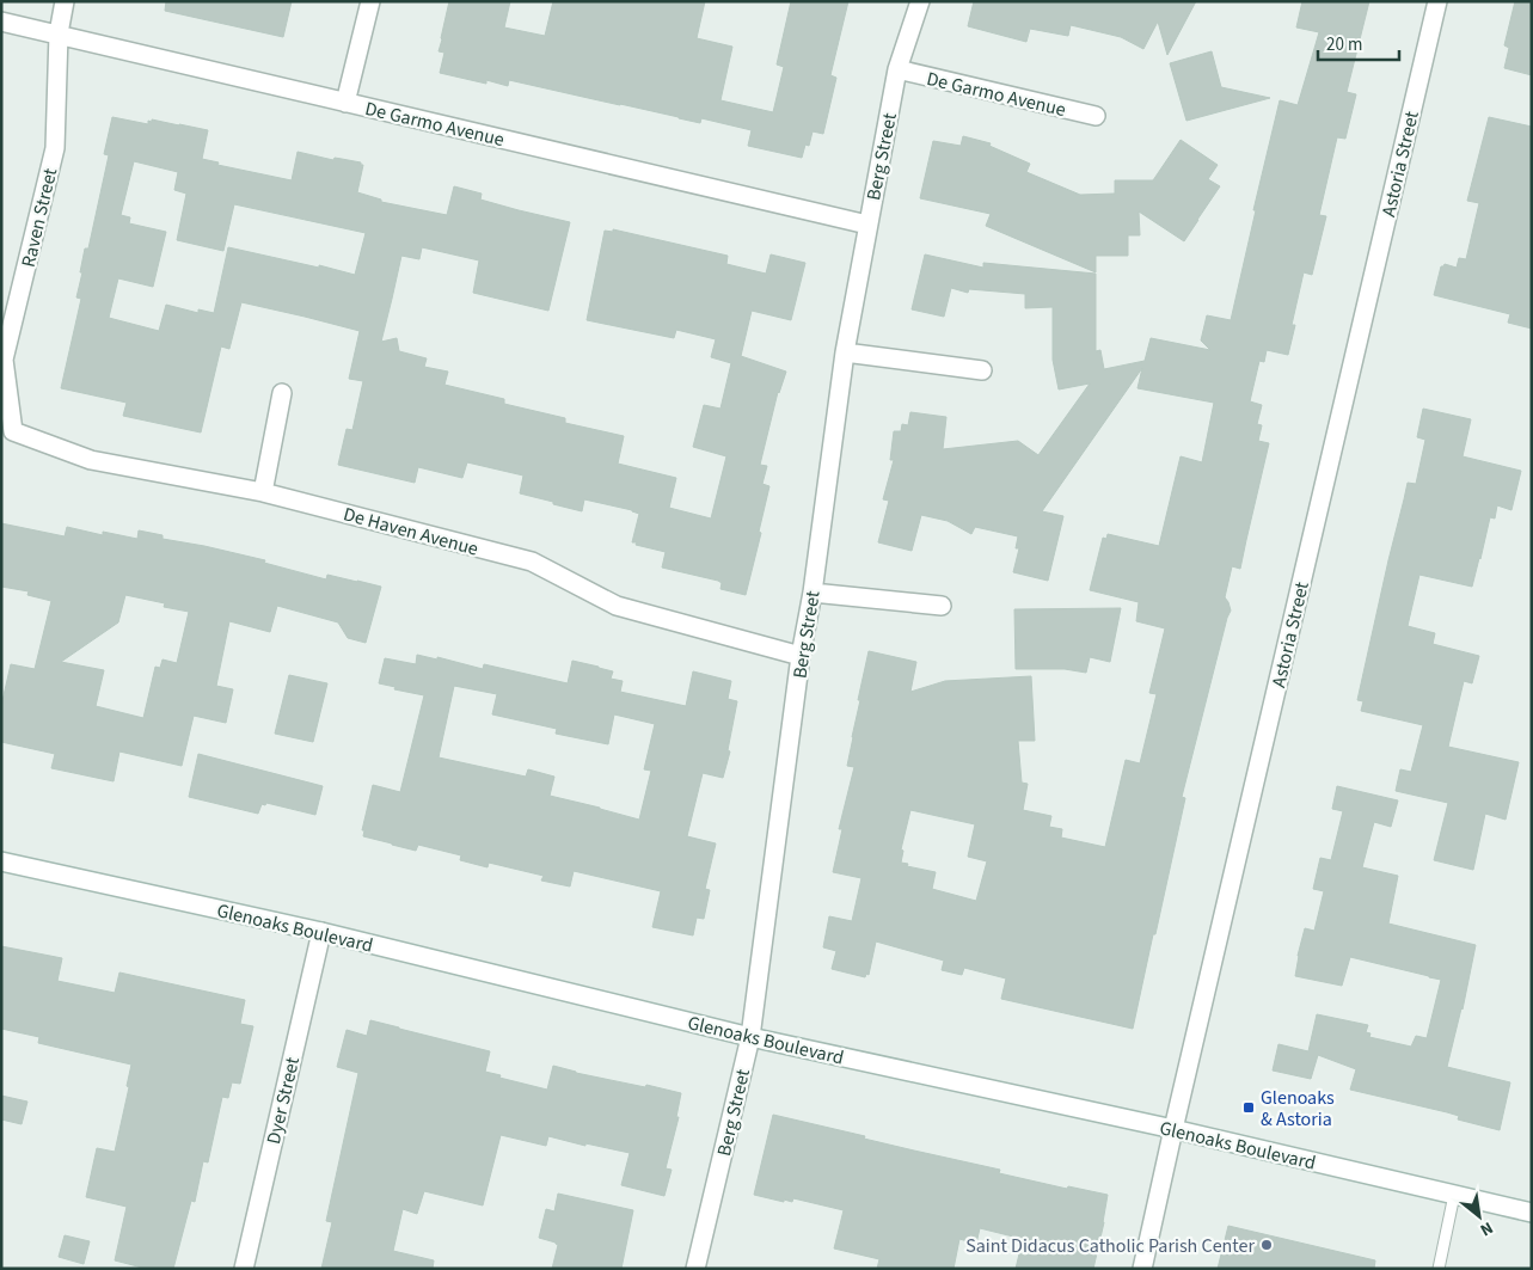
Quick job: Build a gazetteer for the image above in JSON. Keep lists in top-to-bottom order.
{
  "streets": {
    "street": [
      "De Garmo Avenue",
      "Berg Street",
      "Astoria Street",
      "Raven Street",
      "De Haven Avenue",
      "Glenoaks Boulevard",
      "Dyer Street"
    ]
  },
  "crossings": [
    ["De Garmo Avenue", "Berg Street"],
    ["De Garmo Avenue", "Raven Street"],
    ["Berg Street", "De Haven Avenue"],
    ["Berg Street", "Glenoaks Boulevard"],
    ["Astoria Street", "Glenoaks Boulevard"],
    ["Raven Street", "De Haven Avenue"],
    ["Glenoaks Boulevard", "Dyer Street"]
  ],
  "places": {
    "transit": ["Glenoaks & Astoria"],
    "other": ["Saint Didacus Catholic Parish Center"]
  },
  "scale_bar": "20 m",
  "north": "bottom right"
}
